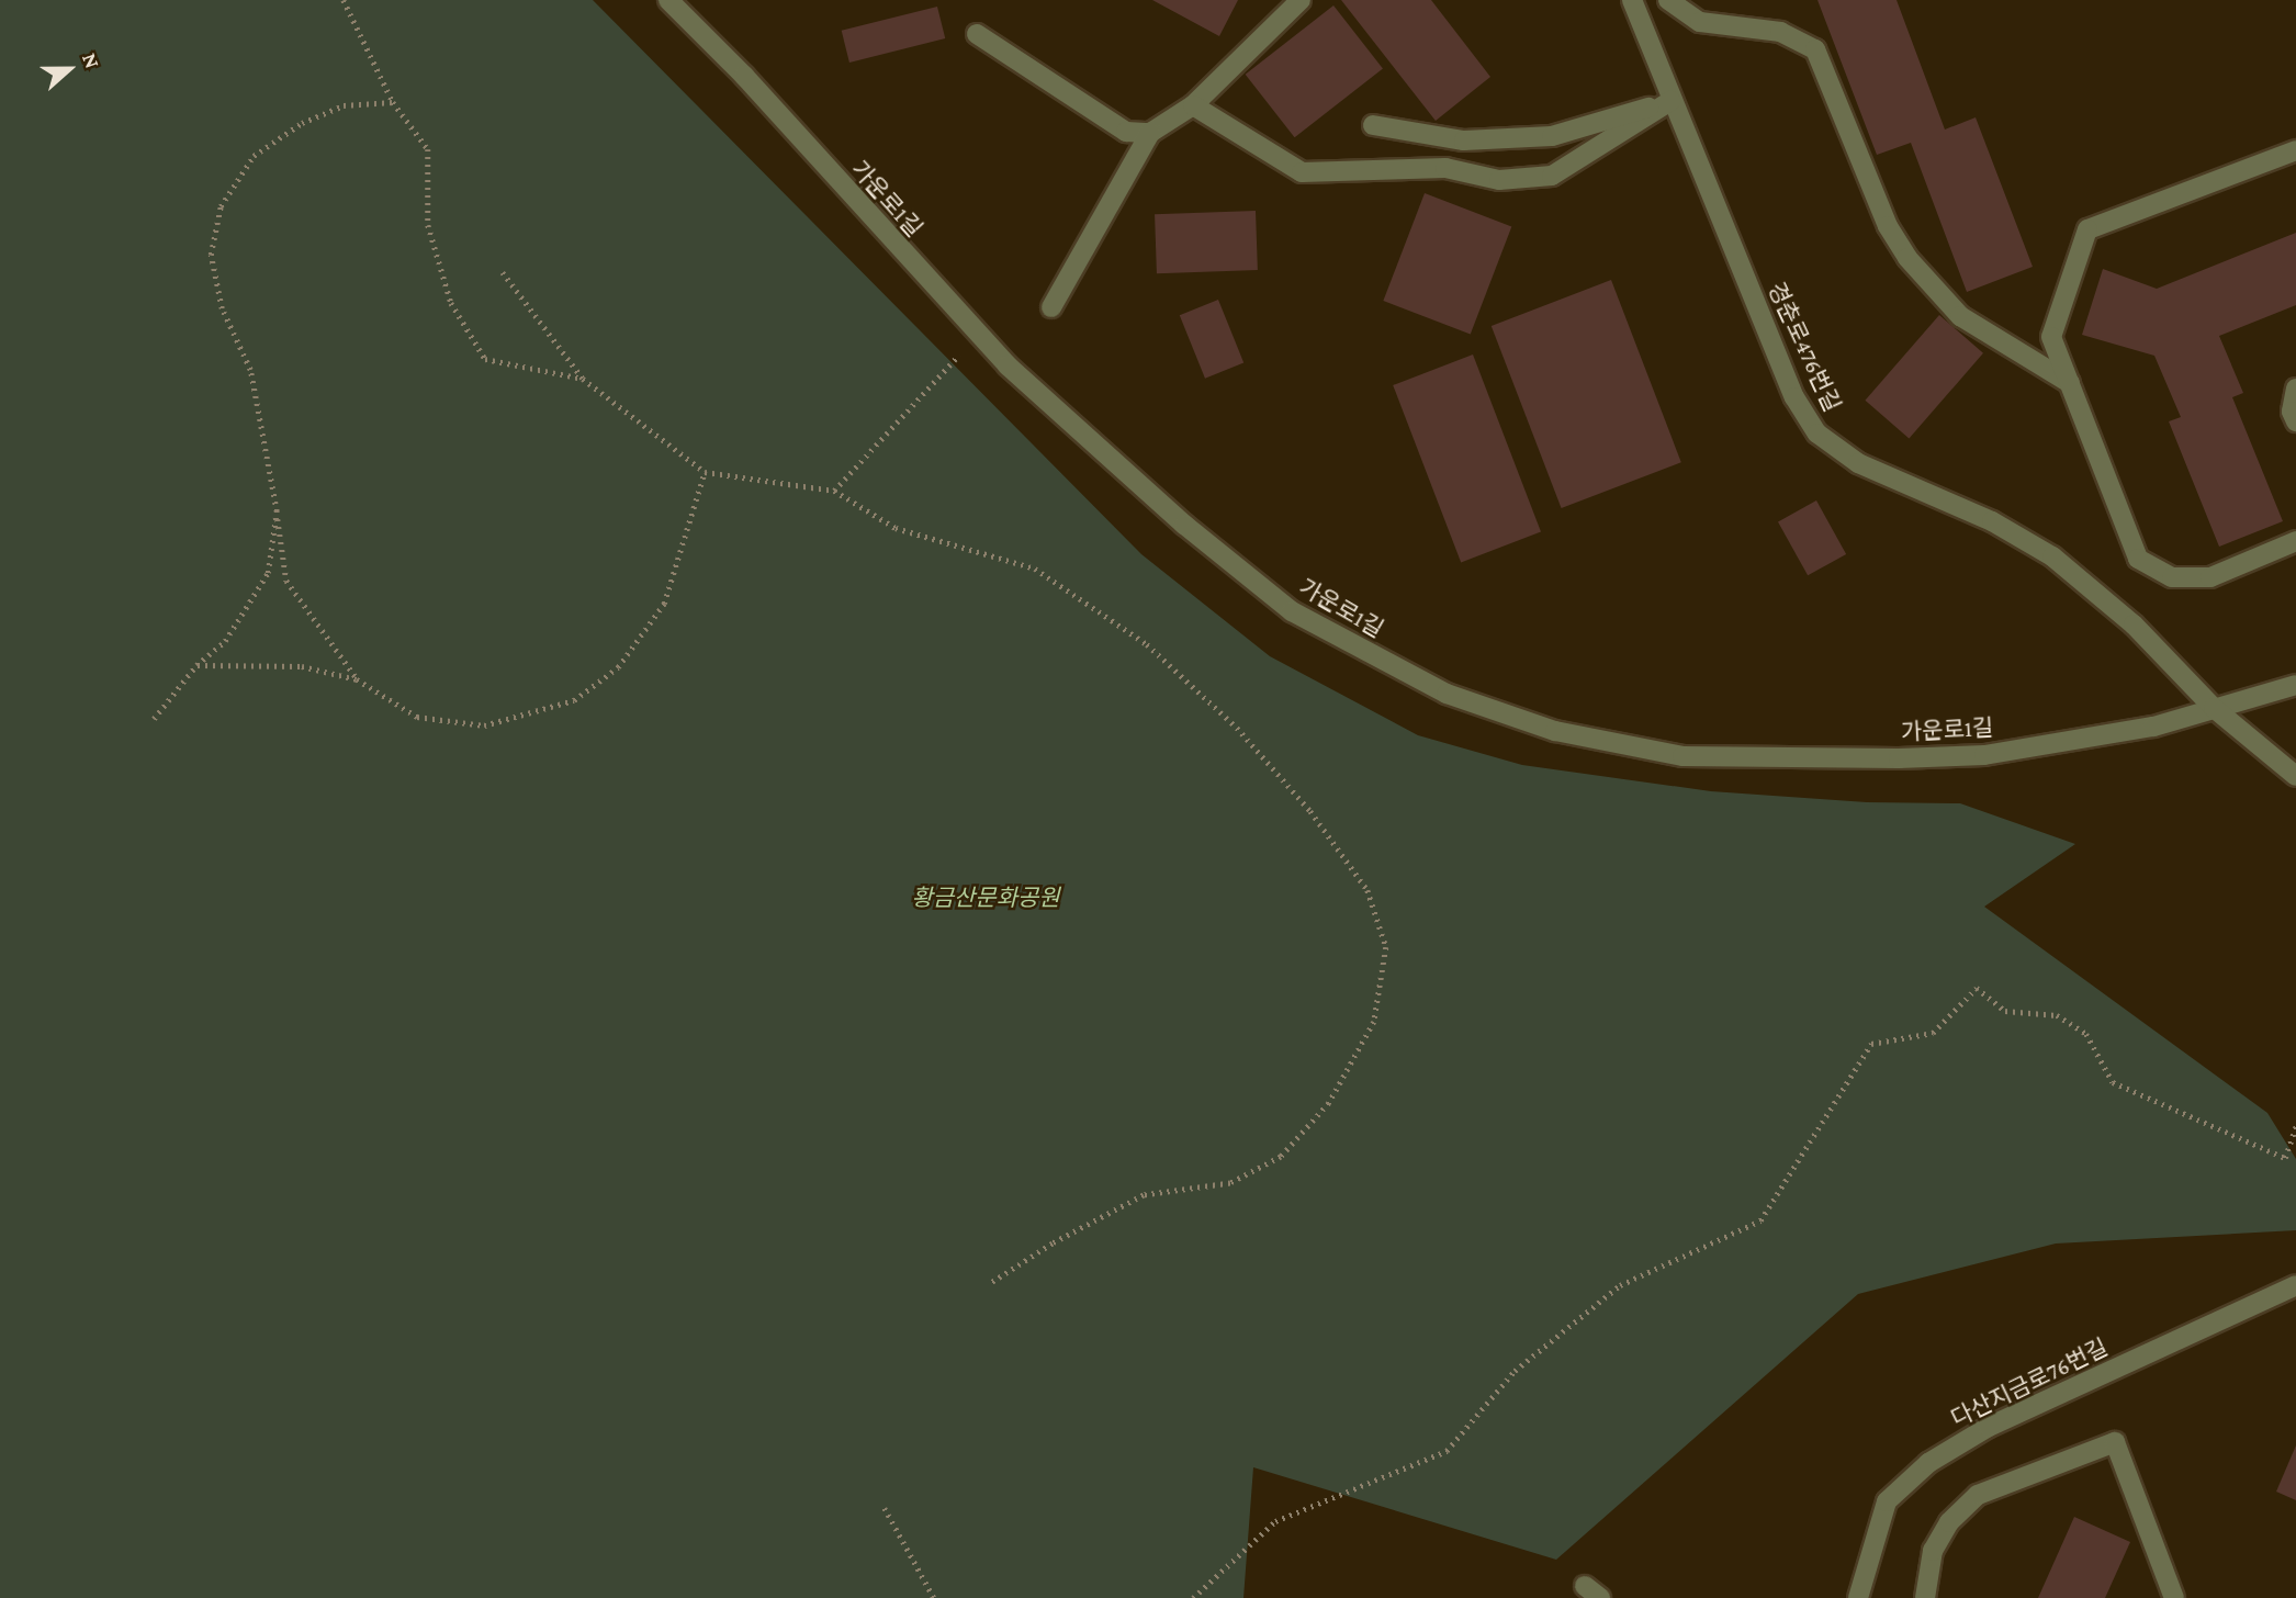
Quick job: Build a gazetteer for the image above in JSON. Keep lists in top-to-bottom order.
{
  "streets": {
    "street": ["가운로1길", "경춘로476번길", "다산지금로76번길"]
  },
  "crossings": [
    ["가운로1길", "경춘로476번길"]
  ],
  "parks": ["황금산문화공원"],
  "north": "right"
}
